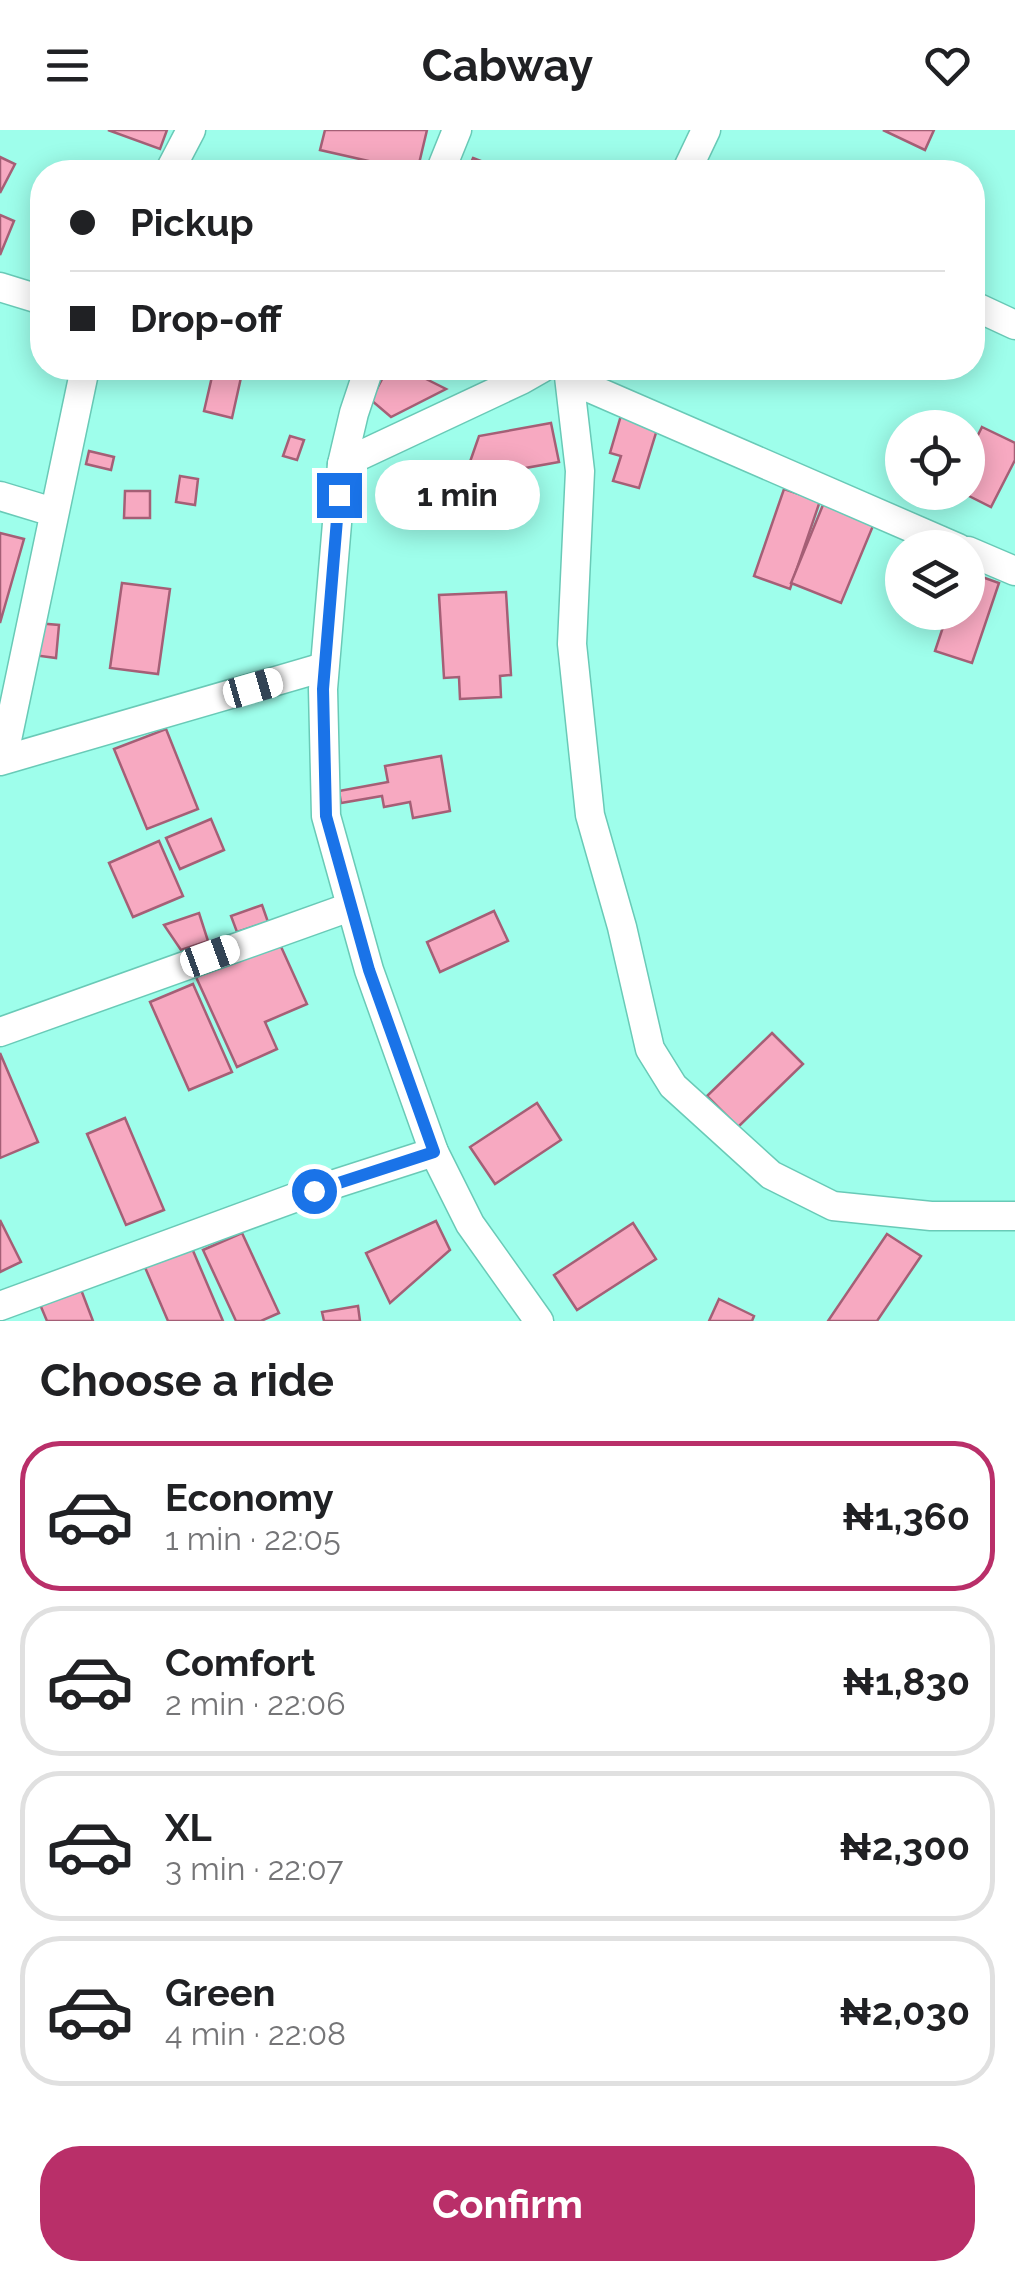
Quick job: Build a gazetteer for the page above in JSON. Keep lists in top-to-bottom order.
{
  "page": {
    "header": "Cabway",
    "banner": ["Pickup", "Drop-off"],
    "bubble": "1 min",
    "heading": "Choose a ride",
    "list": [
      {
        "name": "Economy",
        "note": "1 min · 22:05",
        "value": "₦1,360"
      },
      {
        "name": "Comfort",
        "note": "2 min · 22:06",
        "value": "₦1,830"
      },
      {
        "name": "XL",
        "note": "3 min · 22:07",
        "value": "₦2,300"
      },
      {
        "name": "Green",
        "note": "4 min · 22:08",
        "value": "₦2,030"
      }
    ],
    "buttons": "Confirm"
  }
}
